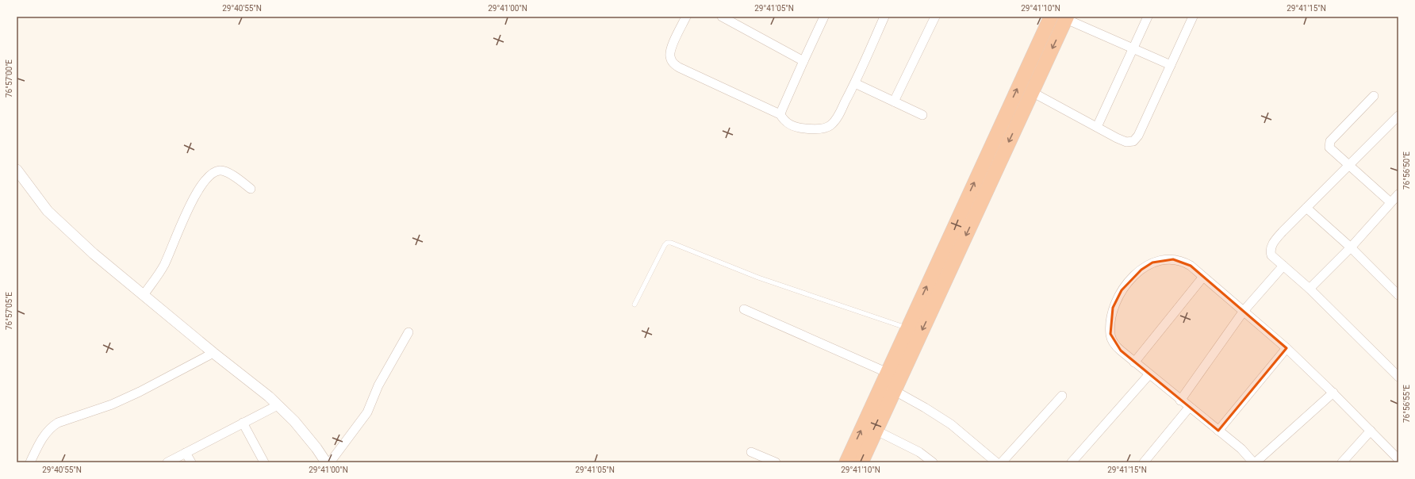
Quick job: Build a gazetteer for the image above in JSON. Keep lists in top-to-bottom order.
{
  "coordinates": [
    "29°40'55\"N",
    "29°41'00\"N",
    "29°41'05\"N",
    "29°41'10\"N",
    "29°41'15\"N",
    "76°57'00\"E",
    "76°56'50\"E",
    "76°57'05\"E",
    "76°56'55\"E"
  ]
}
